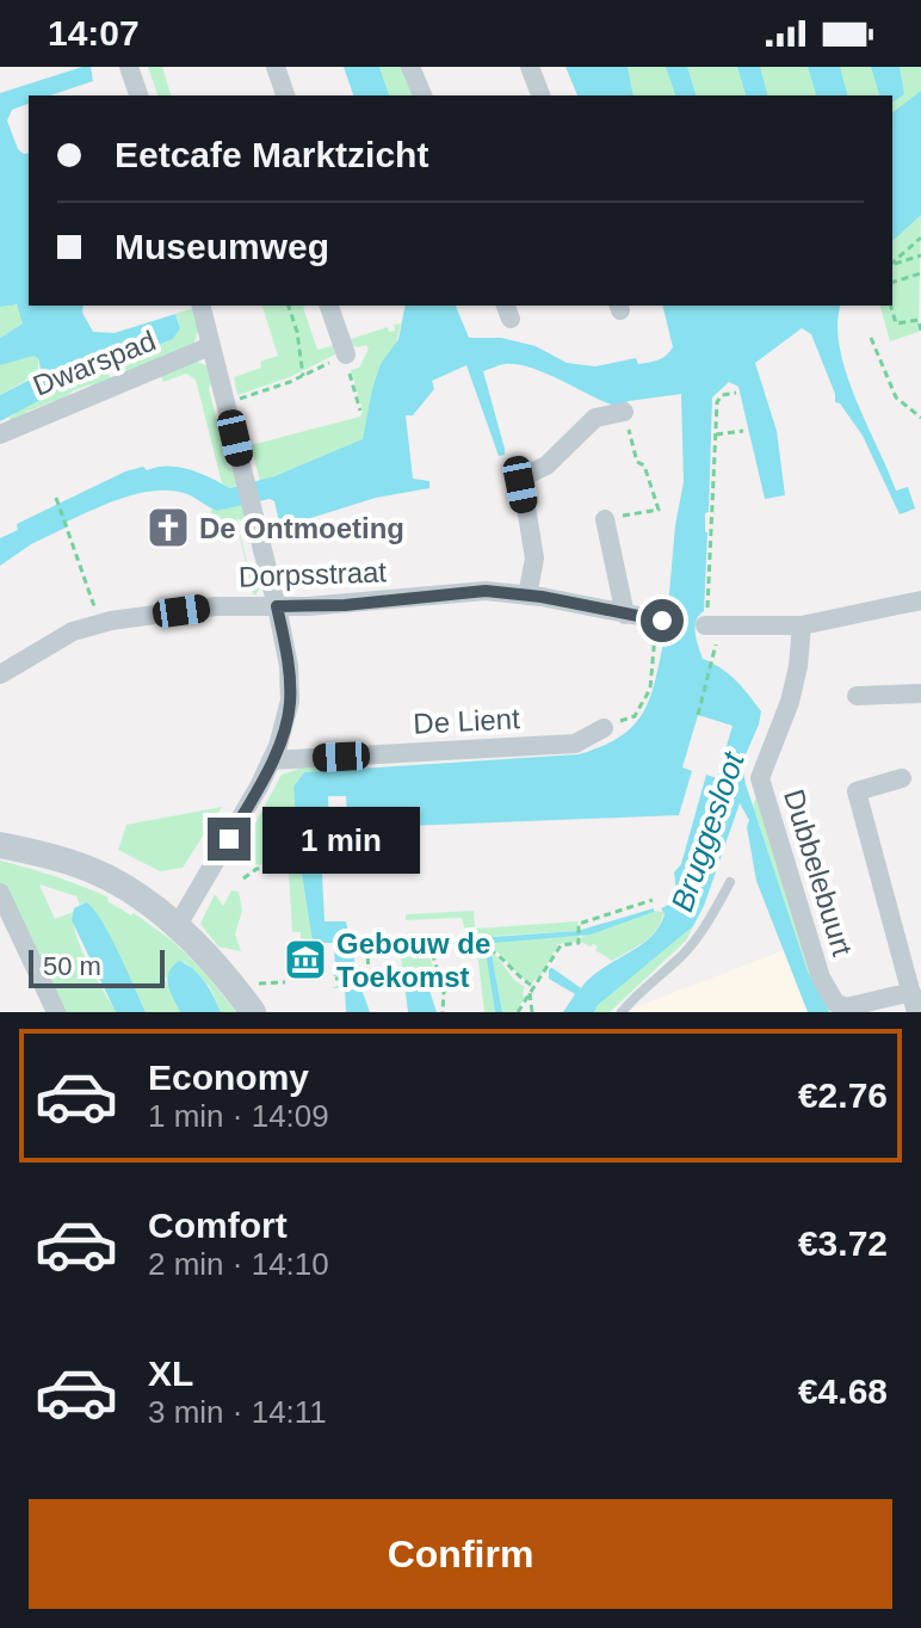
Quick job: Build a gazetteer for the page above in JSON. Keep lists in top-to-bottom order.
{
  "streets": {
    "street": [
      "Dwarspad",
      "Dorpsstraat",
      "De Lient",
      "Dubbelebuurt"
    ]
  },
  "water": ["Bruggesloot"],
  "places": {
    "church": ["De Ontmoeting"],
    "museum": ["Gebouw de Toekomst"]
  },
  "scale_bar": "50 m",
  "page": {
    "status": "14:07",
    "banner": ["Eetcafe Marktzicht", "Museumweg"],
    "bubble": "1 min",
    "scale": "50 m",
    "list": [
      {
        "name": "Economy",
        "note": "1 min · 14:09",
        "value": "€2.76"
      },
      {
        "name": "Comfort",
        "note": "2 min · 14:10",
        "value": "€3.72"
      },
      {
        "name": "XL",
        "note": "3 min · 14:11",
        "value": "€4.68"
      }
    ],
    "buttons": "Confirm"
  }
}
